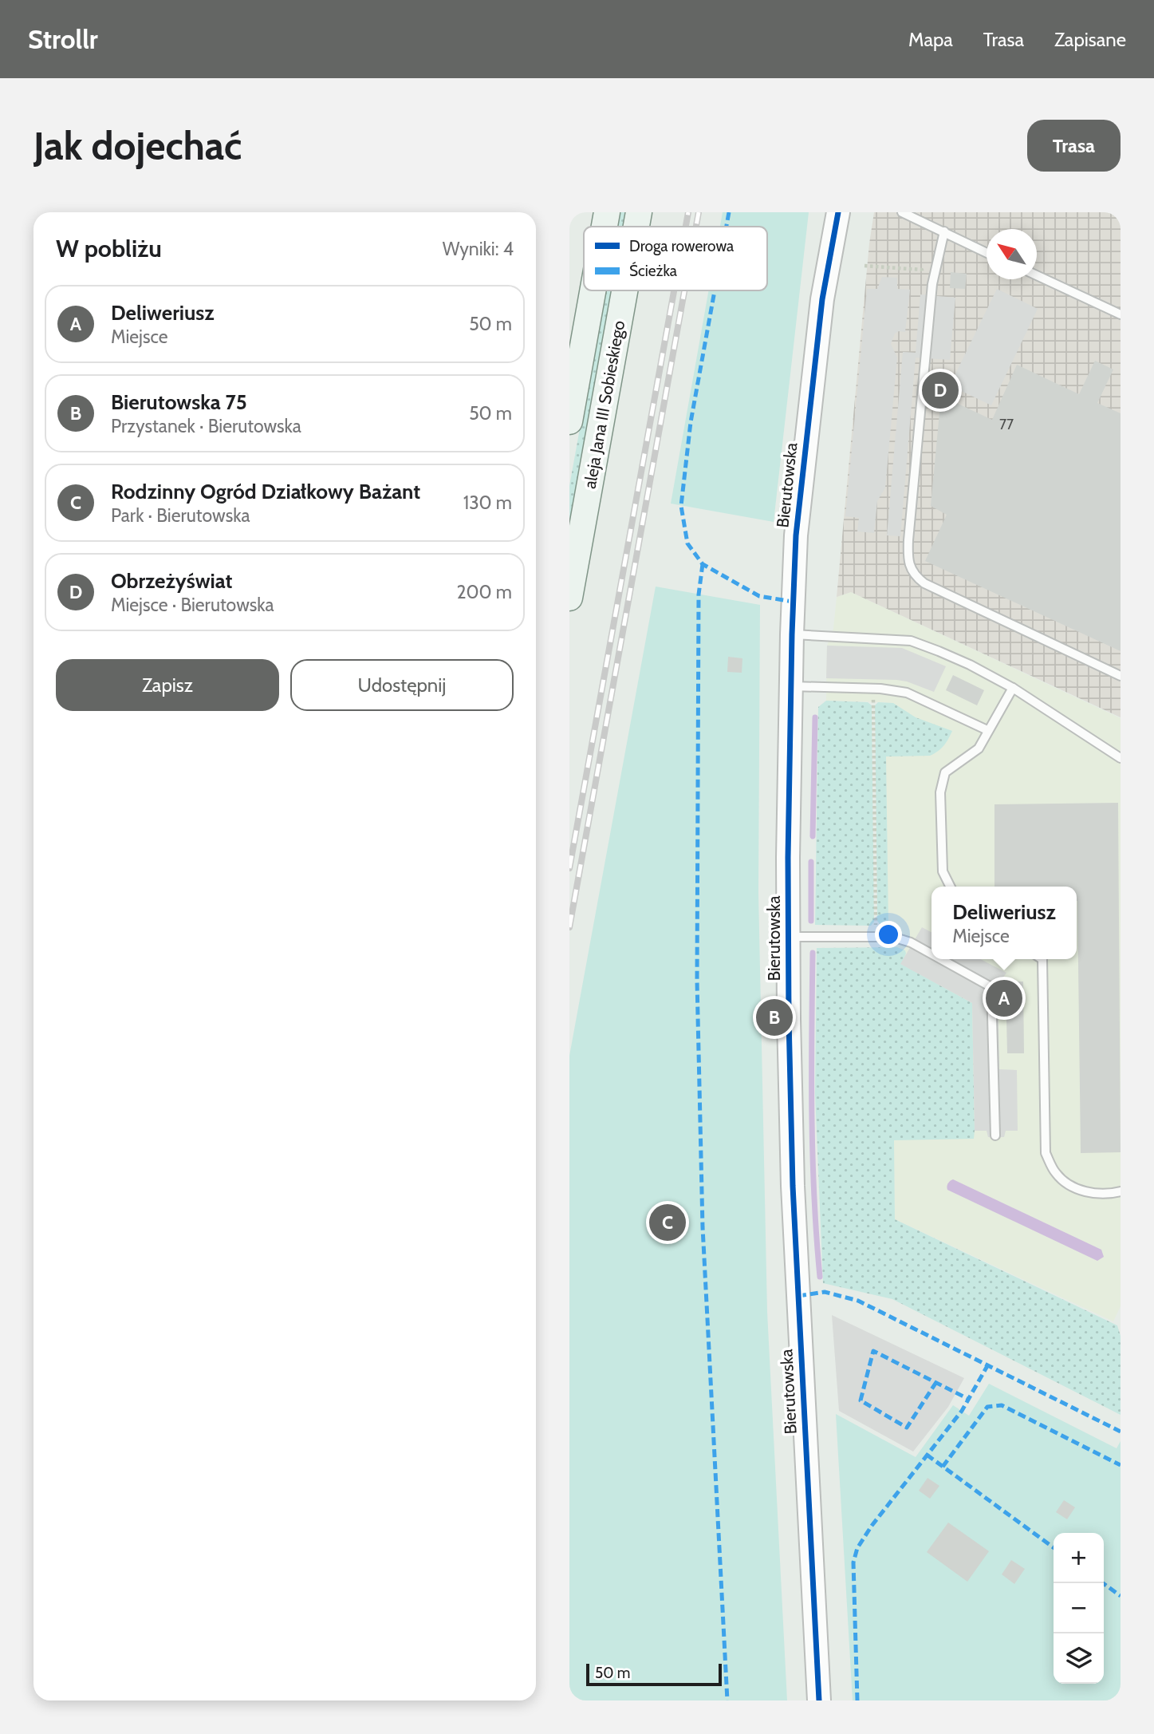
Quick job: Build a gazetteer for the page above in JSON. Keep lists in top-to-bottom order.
{
  "streets": {
    "main road": ["aleja Jana III Sobieskiego"],
    "street": ["Bierutowska"]
  },
  "house_numbers": ["77"],
  "legend": ["Droga rowerowa", "Ścieżka"],
  "scale_bar": "50 m",
  "north": "top left",
  "page": {
    "header": "Strollr",
    "nav": ["Mapa", "Trasa", "Zapisane"],
    "buttons": [
      "Trasa",
      ["Zapisz", "Udostępnij"]
    ],
    "title": "Jak dojechać",
    "heading": ["W pobliżu", "Wyniki: 4"],
    "list": [
      {
        "mark": "A",
        "name": "Deliweriusz",
        "note": "Miejsce",
        "value": "50 m"
      },
      {
        "mark": "B",
        "name": "Bierutowska 75",
        "note": "Przystanek · Bierutowska",
        "value": "50 m"
      },
      {
        "mark": "C",
        "name": "Rodzinny Ogród Działkowy Bażant",
        "note": "Park · Bierutowska",
        "value": "130 m"
      },
      {
        "mark": "D",
        "name": "Obrzeżyświat",
        "note": "Miejsce · Bierutowska",
        "value": "200 m"
      }
    ],
    "pins": [
      "D",
      "A",
      "B",
      "C"
    ],
    "popup": ["Deliweriusz", "Miejsce"],
    "map_buttons": ["+", "−"],
    "scale": "50 m"
  }
}
